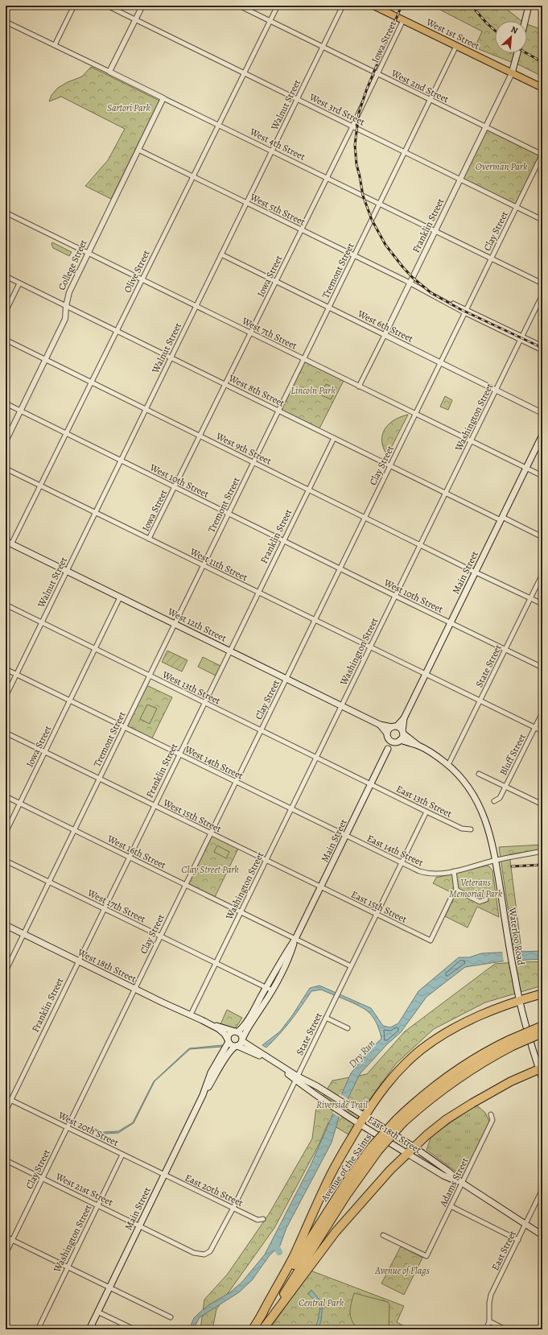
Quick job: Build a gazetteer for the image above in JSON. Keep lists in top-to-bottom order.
{
  "streets": {
    "highway": ["Avenue of the Saints"],
    "main road": [
      "West 1st Street",
      "Main Street",
      "West 12th Street",
      "Waterloo Road",
      "West 18th Street",
      "East 18th Street"
    ],
    "street": [
      "Iowa Street",
      "West 2nd Street",
      "Walnut Street",
      "West 3rd Street",
      "West 4th Street",
      "West 5th Street",
      "Franklin Street",
      "Clay Street",
      "College Street",
      "Tremont Street",
      "Olive Street",
      "West 6th Street",
      "West 7th Street",
      "West 8th Street",
      "Washington Street",
      "West 9th Street",
      "West 10th Street",
      "West 11th Street",
      "State Street",
      "West 13th Street",
      "Bluff Street",
      "West 14th Street",
      "East 13th Street",
      "West 15th Street",
      "East 14th Street",
      "West 16th Street",
      "West 17th Street",
      "East 15th Street",
      "West 20th Street",
      "Adams Street",
      "West 21st Street",
      "East 20th Street",
      "East Street"
    ]
  },
  "crossings": [
    ["West 1st Street", "Iowa Street"],
    ["West 1st Street", "Franklin Street"],
    ["West 1st Street", "Tremont Street"],
    ["Iowa Street", "West 2nd Street"],
    ["Iowa Street", "West 3rd Street"],
    ["Iowa Street", "West 4th Street"],
    ["Iowa Street", "West 5th Street"],
    ["Iowa Street", "West 6th Street"],
    ["Iowa Street", "West 7th Street"],
    ["Iowa Street", "West 8th Street"],
    ["Iowa Street", "West 9th Street"],
    ["Iowa Street", "West 10th Street"],
    ["Iowa Street", "West 11th Street"],
    ["Iowa Street", "West 12th Street"],
    ["Iowa Street", "West 13th Street"],
    ["Iowa Street", "West 14th Street"],
    ["Iowa Street", "West 15th Street"],
    ["Iowa Street", "West 16th Street"],
    ["West 2nd Street", "Walnut Street"],
    ["West 2nd Street", "Franklin Street"],
    ["West 2nd Street", "Clay Street"],
    ["West 2nd Street", "Tremont Street"],
    ["West 2nd Street", "Olive Street"],
    ["Walnut Street", "West 3rd Street"],
    ["Walnut Street", "West 4th Street"],
    ["Walnut Street", "West 5th Street"],
    ["Walnut Street", "West 6th Street"],
    ["Walnut Street", "West 7th Street"],
    ["Walnut Street", "West 8th Street"],
    ["Walnut Street", "West 9th Street"],
    ["Walnut Street", "West 10th Street"],
    ["Walnut Street", "West 11th Street"],
    ["Walnut Street", "West 12th Street"],
    ["Walnut Street", "West 13th Street"],
    ["Walnut Street", "West 14th Street"],
    ["West 3rd Street", "Franklin Street"],
    ["West 3rd Street", "Clay Street"],
    ["West 3rd Street", "Tremont Street"],
    ["West 3rd Street", "Olive Street"],
    ["West 4th Street", "Franklin Street"],
    ["West 4th Street", "Clay Street"],
    ["West 4th Street", "College Street"],
    ["West 4th Street", "Tremont Street"],
    ["West 4th Street", "Olive Street"],
    ["West 5th Street", "Franklin Street"],
    ["West 5th Street", "Clay Street"],
    ["West 5th Street", "College Street"],
    ["West 5th Street", "Tremont Street"],
    ["West 5th Street", "Olive Street"],
    ["West 5th Street", "Washington Street"],
    ["Franklin Street", "West 6th Street"],
    ["Franklin Street", "West 7th Street"],
    ["Franklin Street", "West 8th Street"],
    ["Franklin Street", "West 9th Street"],
    ["Franklin Street", "West 10th Street"],
    ["Franklin Street", "West 11th Street"],
    ["Franklin Street", "West 12th Street"],
    ["Franklin Street", "West 13th Street"],
    ["Franklin Street", "West 14th Street"],
    ["Franklin Street", "West 15th Street"],
    ["Franklin Street", "West 16th Street"],
    ["Franklin Street", "West 17th Street"],
    ["Franklin Street", "West 18th Street"],
    ["Franklin Street", "West 20th Street"],
    ["Clay Street", "West 6th Street"],
    ["Clay Street", "West 7th Street"],
    ["Clay Street", "West 8th Street"],
    ["Clay Street", "West 9th Street"],
    ["Clay Street", "West 10th Street"],
    ["Clay Street", "West 11th Street"],
    ["Clay Street", "West 12th Street"],
    ["Clay Street", "West 13th Street"],
    ["Clay Street", "West 14th Street"],
    ["Clay Street", "West 15th Street"],
    ["Clay Street", "West 16th Street"],
    ["Clay Street", "West 17th Street"],
    ["Clay Street", "West 18th Street"],
    ["Clay Street", "West 20th Street"],
    ["Clay Street", "West 21st Street"],
    ["College Street", "West 7th Street"],
    ["College Street", "West 8th Street"],
    ["College Street", "West 9th Street"],
    ["College Street", "West 10th Street"],
    ["Tremont Street", "West 6th Street"],
    ["Tremont Street", "West 7th Street"],
    ["Tremont Street", "West 8th Street"],
    ["Tremont Street", "West 9th Street"],
    ["Tremont Street", "West 10th Street"],
    ["Tremont Street", "West 11th Street"],
    ["Tremont Street", "West 12th Street"],
    ["Tremont Street", "West 13th Street"],
    ["Tremont Street", "West 14th Street"],
    ["Tremont Street", "West 15th Street"],
    ["Tremont Street", "West 16th Street"],
    ["Tremont Street", "West 17th Street"],
    ["Tremont Street", "West 18th Street"],
    ["Olive Street", "West 7th Street"],
    ["Olive Street", "West 8th Street"],
    ["Olive Street", "West 9th Street"],
    ["Olive Street", "West 10th Street"],
    ["Olive Street", "West 11th Street"],
    ["Olive Street", "West 12th Street"],
    ["West 6th Street", "Washington Street"],
    ["West 7th Street", "Washington Street"],
    ["West 7th Street", "Main Street"],
    ["West 8th Street", "Washington Street"],
    ["West 8th Street", "Main Street"],
    ["Washington Street", "West 9th Street"],
    ["Washington Street", "West 10th Street"],
    ["Washington Street", "West 11th Street"],
    ["Washington Street", "West 12th Street"],
    ["Washington Street", "West 13th Street"],
    ["Washington Street", "West 14th Street"],
    ["Washington Street", "West 15th Street"],
    ["Washington Street", "West 16th Street"],
    ["Washington Street", "West 17th Street"],
    ["Washington Street", "West 18th Street"],
    ["Washington Street", "West 20th Street"],
    ["Washington Street", "West 21st Street"],
    ["West 9th Street", "Main Street"],
    ["West 9th Street", "State Street"],
    ["West 10th Street", "Main Street"],
    ["West 10th Street", "State Street"],
    ["West 11th Street", "Main Street"],
    ["West 11th Street", "State Street"],
    ["West 11th Street", "Bluff Street"],
    ["Main Street", "West 12th Street"],
    ["Main Street", "West 13th Street"],
    ["Main Street", "West 14th Street"],
    ["Main Street", "East 13th Street"],
    ["Main Street", "West 15th Street"],
    ["Main Street", "East 14th Street"],
    ["Main Street", "West 16th Street"],
    ["Main Street", "West 17th Street"],
    ["Main Street", "East 15th Street"],
    ["Main Street", "Waterloo Road"],
    ["Main Street", "West 18th Street"],
    ["Main Street", "West 20th Street"],
    ["Main Street", "East 18th Street"],
    ["Main Street", "West 21st Street"],
    ["Main Street", "East 20th Street"],
    ["West 12th Street", "Waterloo Road"],
    ["State Street", "East 13th Street"],
    ["State Street", "East 14th Street"],
    ["State Street", "West 16th Street"],
    ["State Street", "East 15th Street"],
    ["State Street", "Waterloo Road"],
    ["State Street", "East 18th Street"],
    ["State Street", "West 21st Street"],
    ["State Street", "East 20th Street"],
    ["West 13th Street", "East 13th Street"],
    ["West 14th Street", "East 14th Street"],
    ["West 15th Street", "East 15th Street"],
    ["East 14th Street", "Waterloo Road"],
    ["West 18th Street", "East 18th Street"],
    ["West 20th Street", "East 20th Street"],
    ["East 18th Street", "Adams Street"],
    ["East 18th Street", "East Street"]
  ],
  "water": ["Dry Run"],
  "parks": [
    "Sartori Park",
    "Overman Park",
    "Lincoln Park",
    "Clay Street Park",
    "Veterans Memorial Park",
    "Riverside Trail",
    "Avenue of Flags",
    "Central Park"
  ],
  "north": "top right"
}
